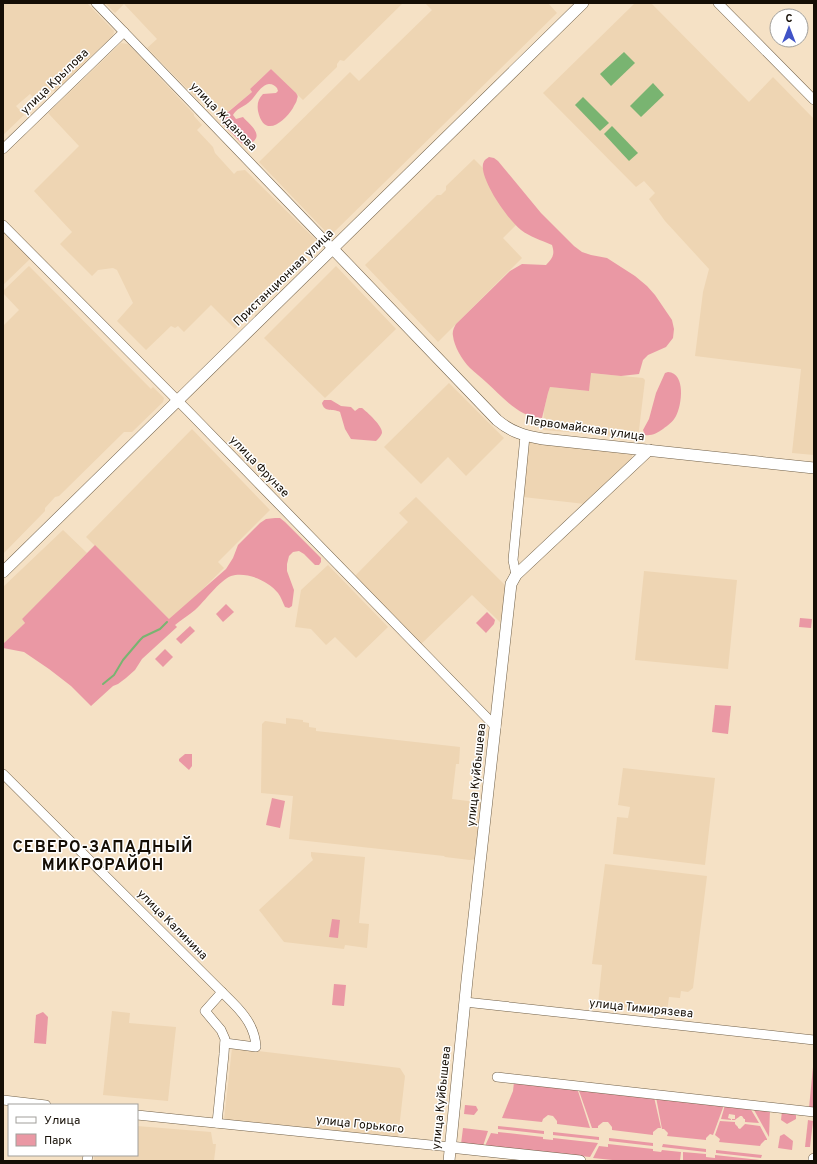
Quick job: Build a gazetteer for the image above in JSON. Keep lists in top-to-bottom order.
{
  "streets": {
    "main road": [
      "Пристанционная улица",
      "Первомайская улица",
      "улица Куйбышева",
      "улица Горького"
    ],
    "street": [
      "улица Крылова",
      "улица Жданова",
      "улица Фрунзе",
      "улица Калинина",
      "улица Тимирязева"
    ]
  },
  "crossings": [
    ["улица Крылова", "улица Жданова"],
    ["улица Жданова", "Пристанционная улица"],
    ["улица Жданова", "Первомайская улица"],
    ["Пристанционная улица", "Первомайская улица"],
    ["Пристанционная улица", "улица Фрунзе"],
    ["Первомайская улица", "улица Куйбышева"],
    ["улица Фрунзе", "улица Куйбышева"],
    ["улица Куйбышева", "улица Тимирязева"],
    ["улица Куйбышева", "улица Горького"]
  ],
  "districts": ["СЕВЕРО-ЗАПАДНЫЙ МИКРОРАЙОН"],
  "legend": ["Улица", "Парк"],
  "north": "top"
}
